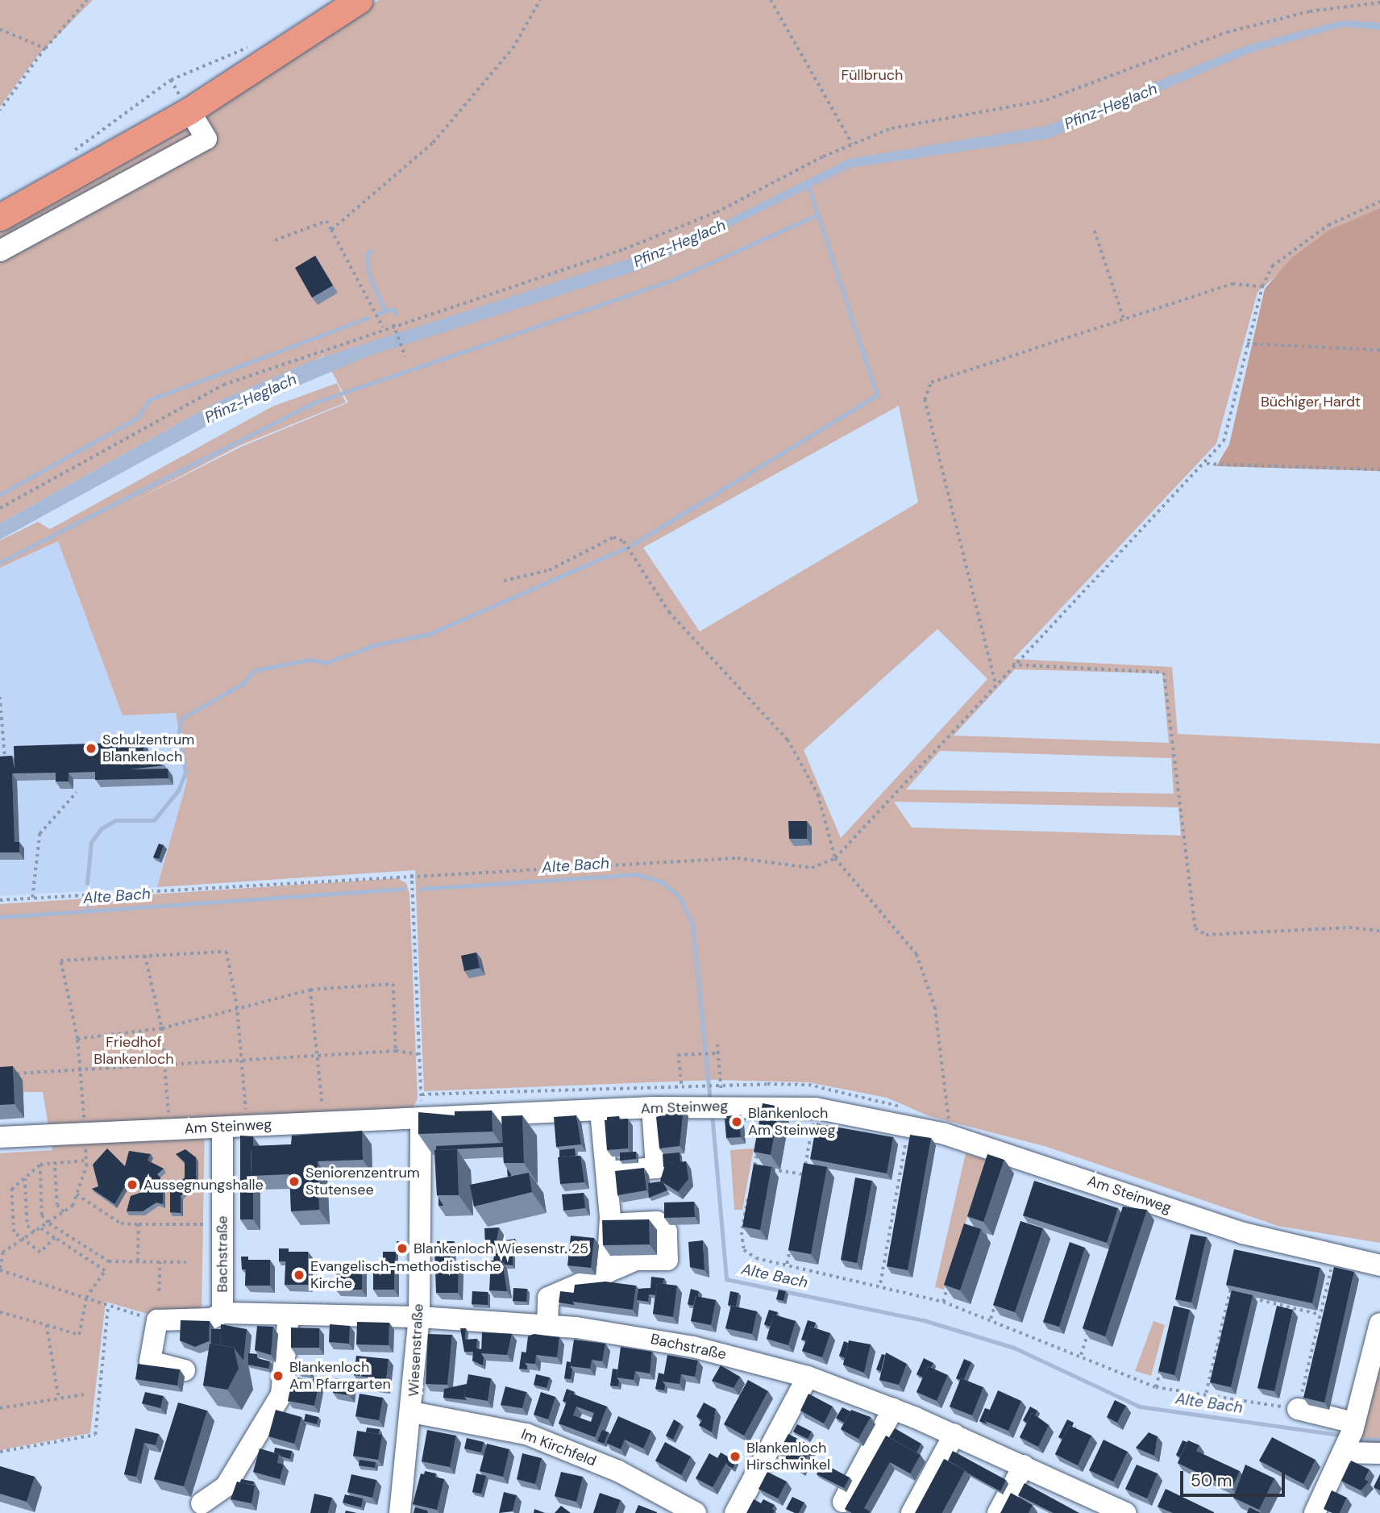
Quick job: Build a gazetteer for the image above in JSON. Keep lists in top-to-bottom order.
{
  "streets": {
    "street": [
      "Am Steinweg",
      "Bachstraße",
      "Wiesenstraße",
      "Im Kirchfeld"
    ]
  },
  "crossings": [
    ["Am Steinweg", "Bachstraße"],
    ["Am Steinweg", "Wiesenstraße"],
    ["Bachstraße", "Wiesenstraße"],
    ["Wiesenstraße", "Im Kirchfeld"]
  ],
  "water": ["Pfinz-Heglach", "Alte Bach"],
  "parks": ["Füllbruch", "Büchiger Hardt", "Friedhof Blankenloch"],
  "places": [
    "Schulzentrum Blankenloch",
    "Blankenloch Am Steinweg",
    "Seniorenzentrum Stutensee",
    "Aussegnungshalle",
    "Blankenloch Wiesenstr. 25",
    "Evangelisch-methodistische Kirche",
    "Blankenloch Am Pfarrgarten",
    "Blankenloch Hirschwinkel"
  ],
  "scale_bar": "50 m"
}
